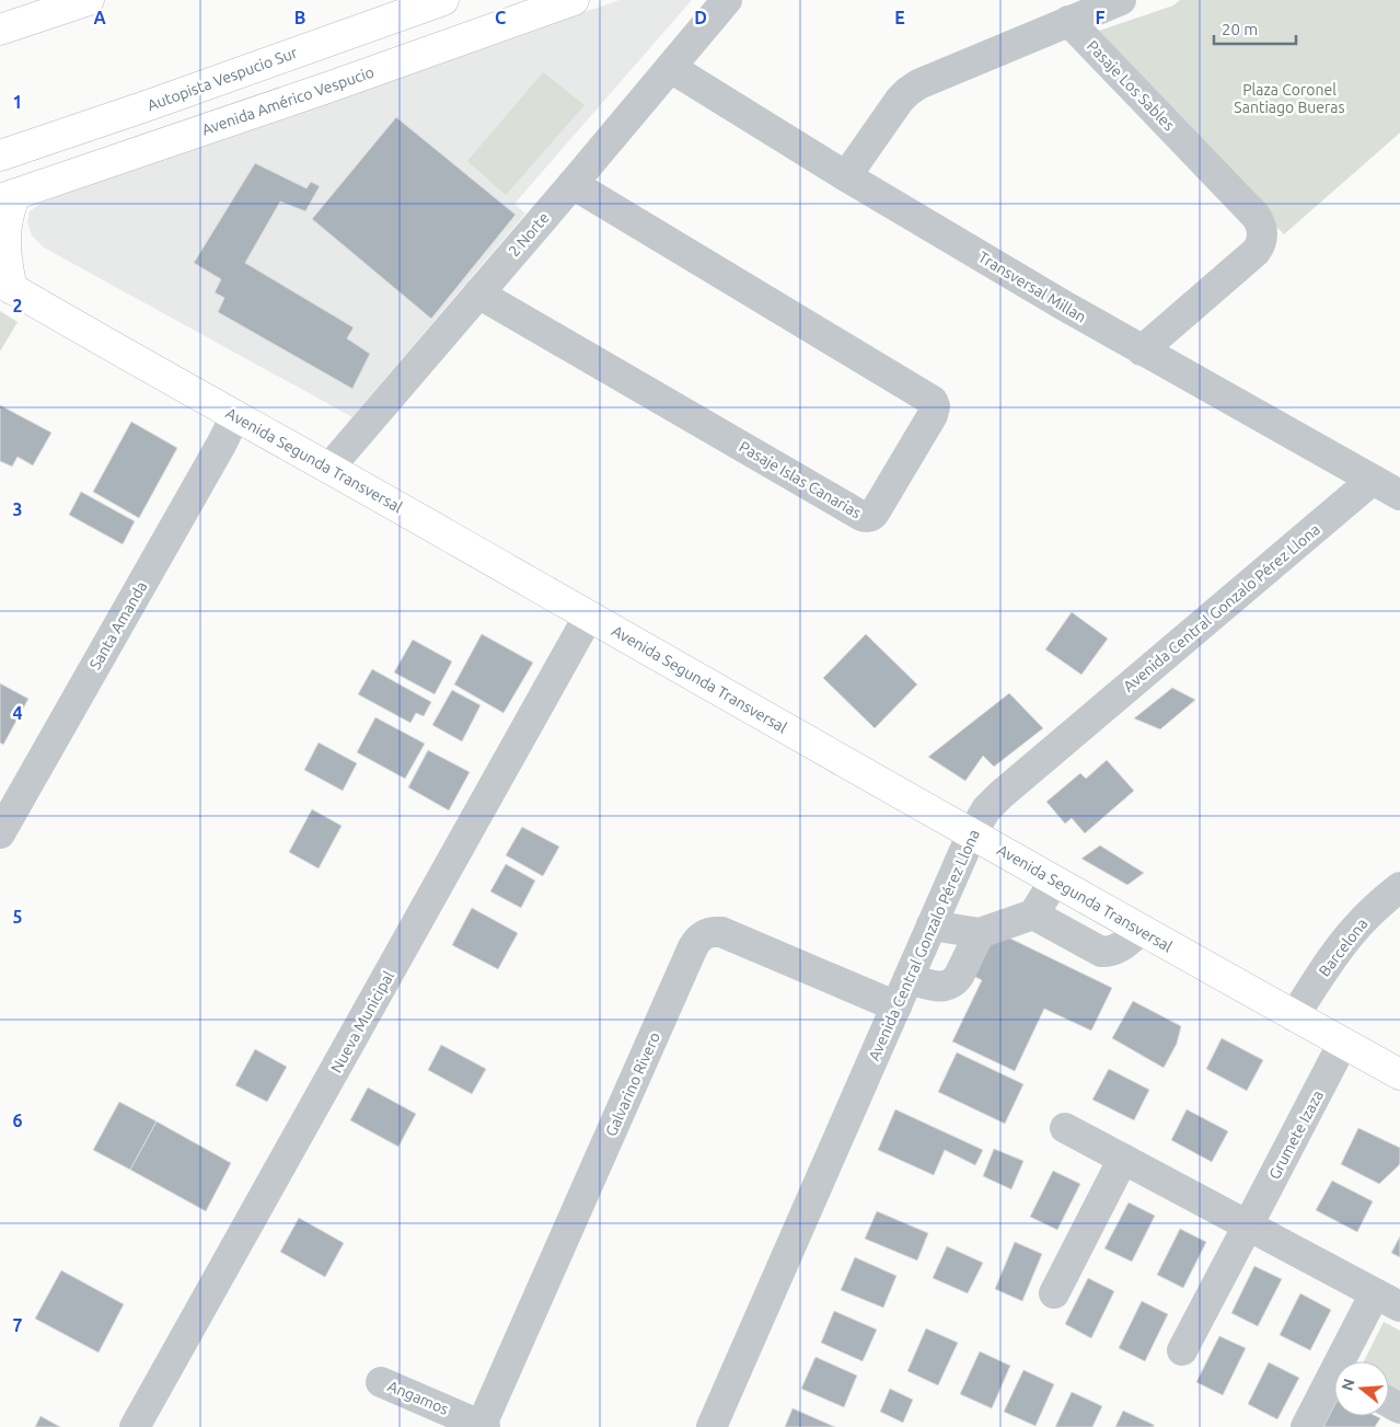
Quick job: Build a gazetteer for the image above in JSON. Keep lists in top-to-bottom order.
{
  "streets": {
    "main road": ["Autopista Vespucio Sur", "Avenida Américo Vespucio", "Avenida Segunda Transversal"],
    "street": [
      "Pasaje Los Sables",
      "2 Norte",
      "Transversal Millan",
      "Pasaje Islas Canarias",
      "Avenida Central Gonzalo Pérez Llona",
      "Santa Amanda",
      "Barcelona",
      "Nueva Municipal",
      "Galvarino Rivero",
      "Grumete Izaza",
      "Angamos"
    ]
  },
  "crossings": [
    ["Pasaje Los Sables", "Transversal Millan"],
    ["2 Norte", "Transversal Millan"],
    ["2 Norte", "Avenida Segunda Transversal"],
    ["2 Norte", "Pasaje Islas Canarias"],
    ["Transversal Millan", "Avenida Central Gonzalo Pérez Llona"],
    ["Avenida Segunda Transversal", "Avenida Central Gonzalo Pérez Llona"],
    ["Avenida Segunda Transversal", "Santa Amanda"],
    ["Avenida Segunda Transversal", "Barcelona"],
    ["Avenida Segunda Transversal", "Nueva Municipal"],
    ["Avenida Segunda Transversal", "Grumete Izaza"],
    ["Avenida Central Gonzalo Pérez Llona", "Galvarino Rivero"],
    ["Galvarino Rivero", "Angamos"]
  ],
  "parks": ["Plaza Coronel Santiago Bueras"],
  "scale_bar": "20 m",
  "north": "left",
  "grid": {
    "columns": [
      "A",
      "B",
      "C",
      "D",
      "E",
      "F"
    ],
    "rows": [
      "1",
      "2",
      "3",
      "4",
      "5",
      "6",
      "7"
    ]
  }
}
